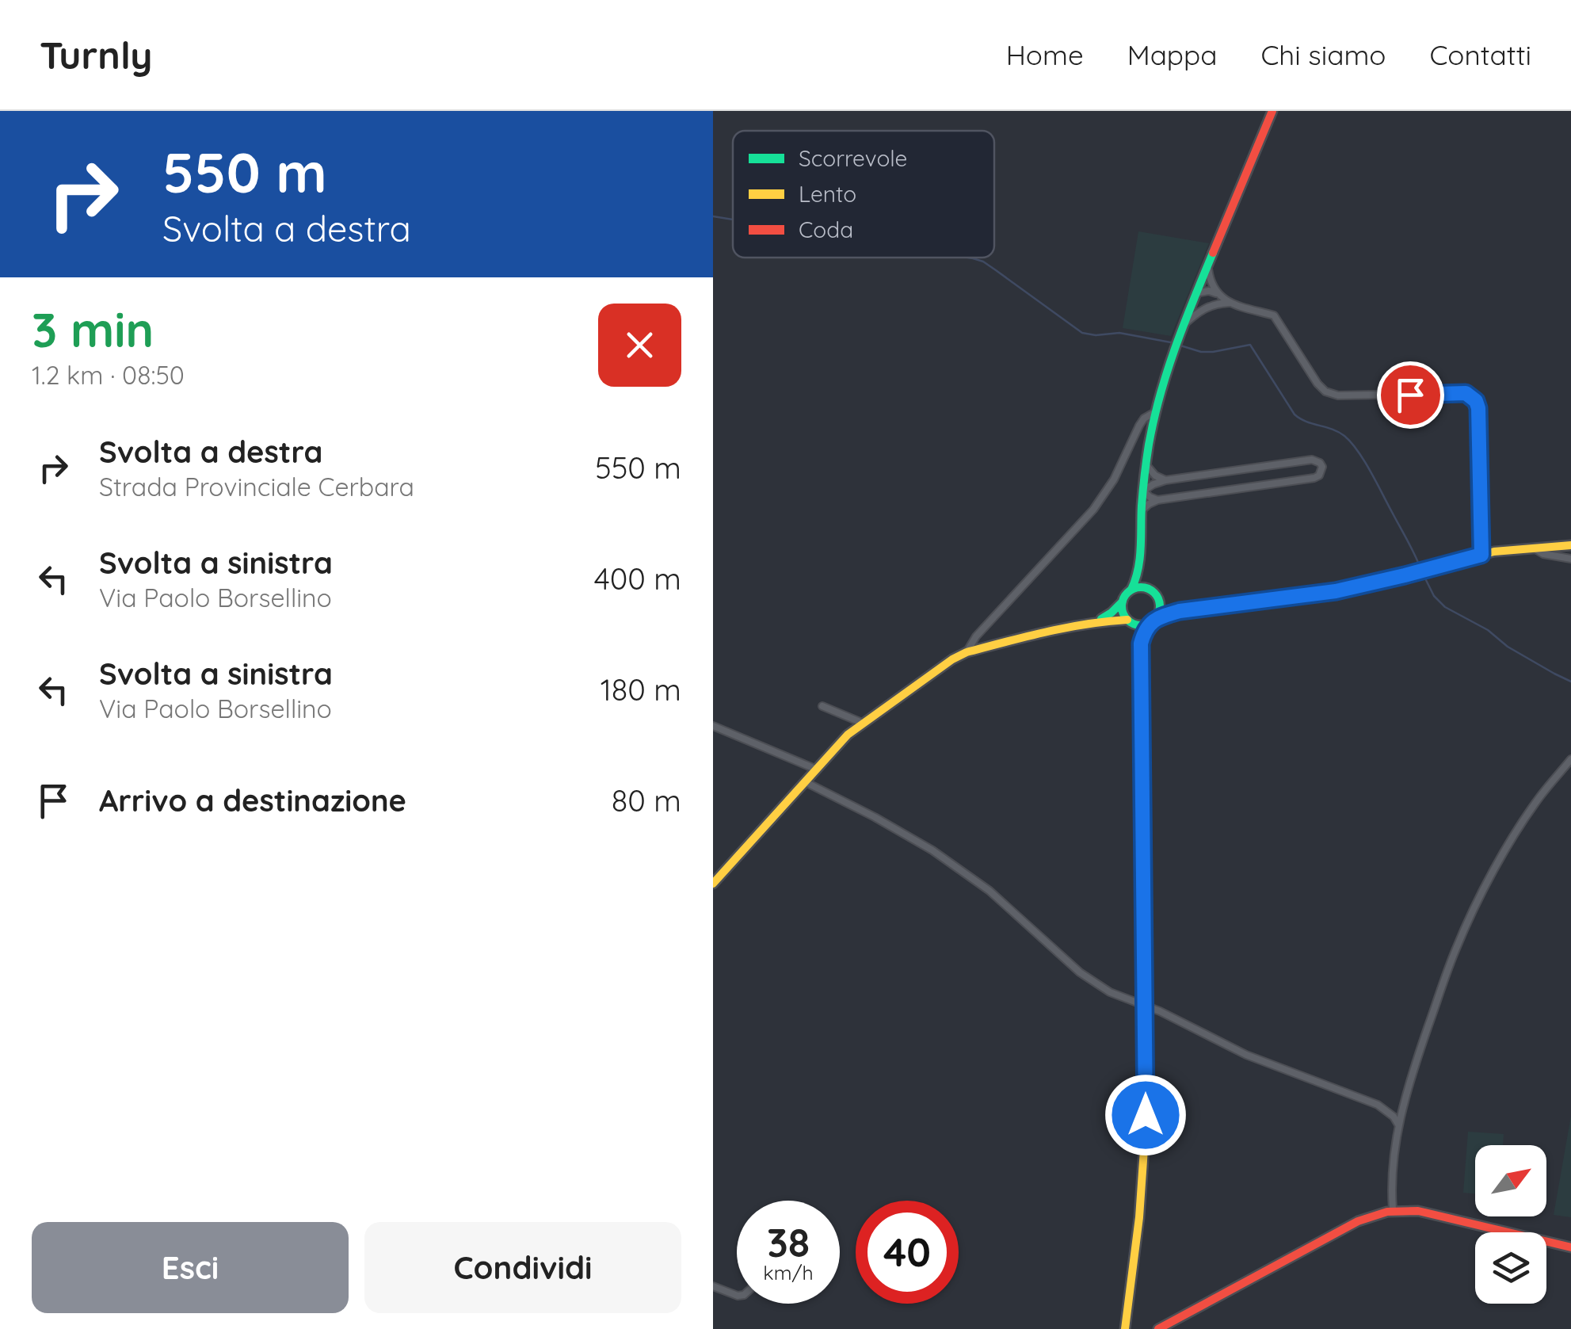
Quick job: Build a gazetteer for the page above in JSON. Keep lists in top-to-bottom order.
{
  "legend": ["Scorrevole", "Lento", "Coda"],
  "north": "top right",
  "page": {
    "header": "Turnly",
    "nav": [
      "Home",
      "Mappa",
      "Chi siamo",
      "Contatti"
    ],
    "turn": ["550 m", "Svolta a destra"],
    "heading": ["3 min", "1.2 km · 08:50"],
    "list": [
      {
        "name": "Svolta a destra",
        "note": "Strada Provinciale Cerbara",
        "value": "550 m"
      },
      {
        "name": "Svolta a sinistra",
        "note": "Via Paolo Borsellino",
        "value": "400 m"
      },
      {
        "name": "Svolta a sinistra",
        "note": "Via Paolo Borsellino",
        "value": "180 m"
      },
      {
        "name": "Arrivo a destinazione",
        "value": "80 m"
      }
    ],
    "speed": "38 km/h",
    "limit": "40",
    "buttons": ["Esci", "Condividi"]
  }
}
